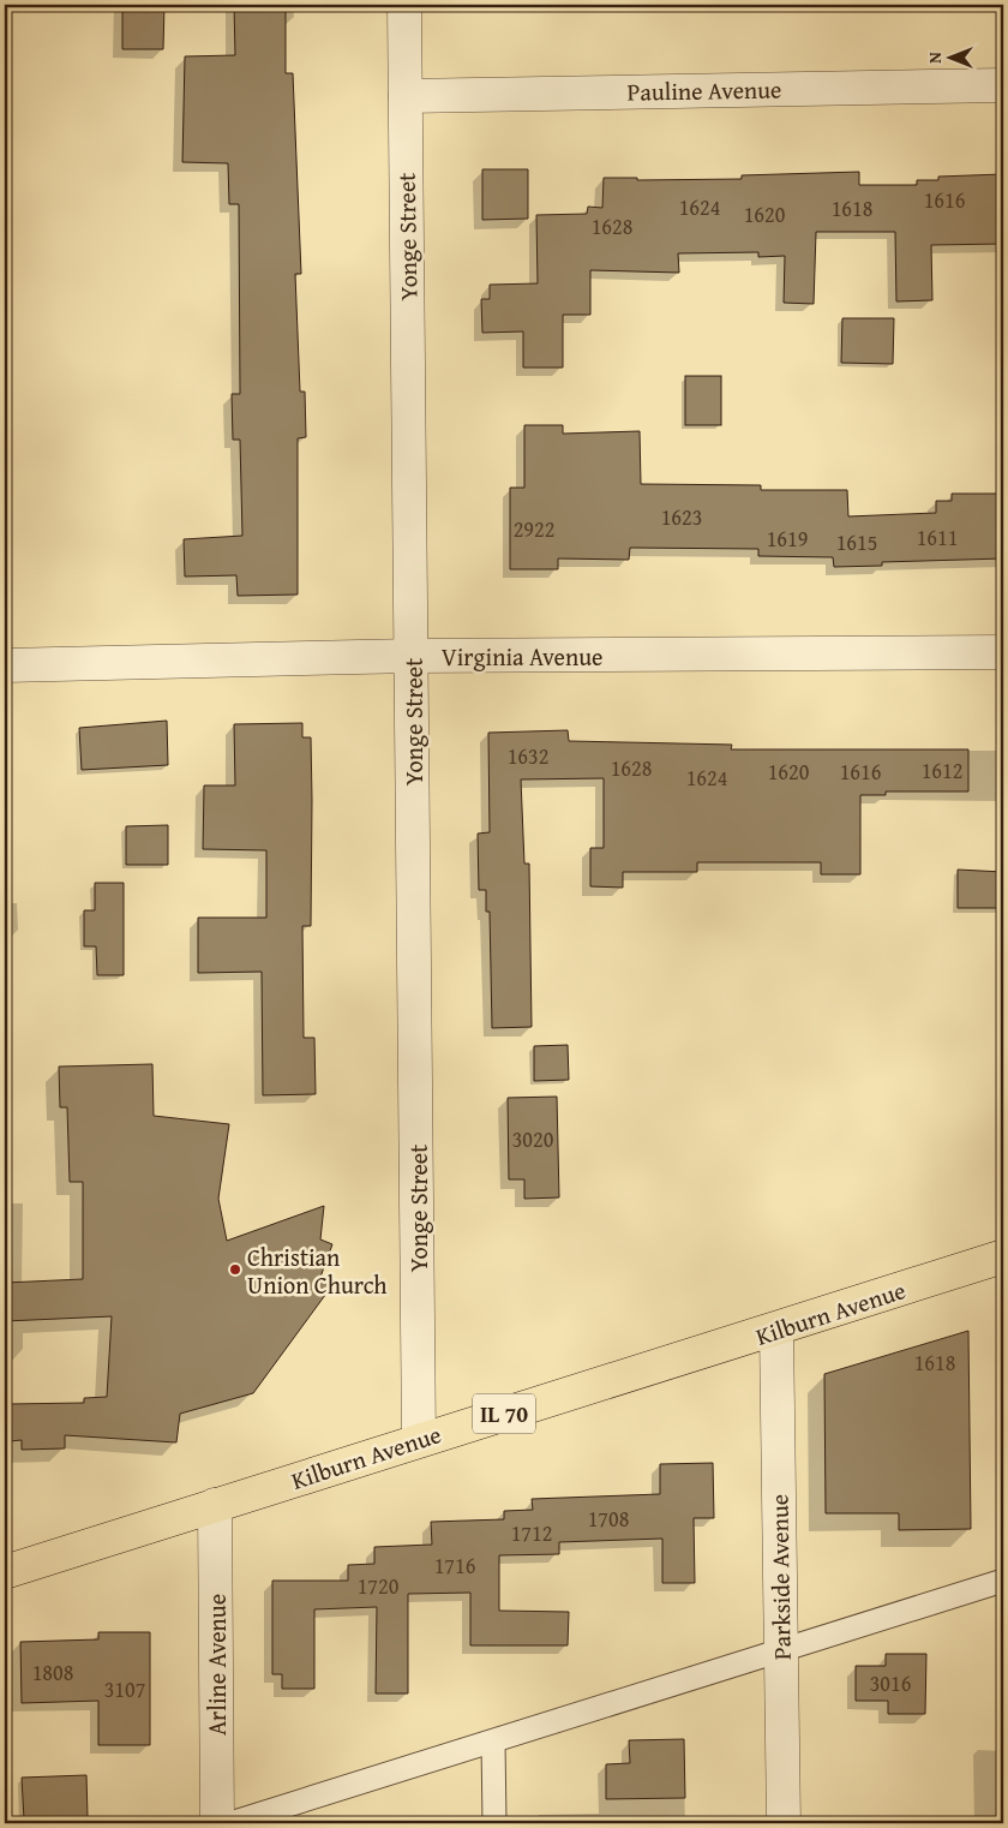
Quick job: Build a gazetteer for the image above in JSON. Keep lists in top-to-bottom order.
{
  "streets": {
    "main road": ["Kilburn Avenue", "IL 70"],
    "street": [
      "Pauline Avenue",
      "Yonge Street",
      "Virginia Avenue",
      "Parkside Avenue",
      "Arline Avenue"
    ]
  },
  "crossings": [
    ["Pauline Avenue", "Yonge Street"],
    ["Yonge Street", "Virginia Avenue"],
    ["Yonge Street", "Kilburn Avenue"],
    ["Kilburn Avenue", "Parkside Avenue"],
    ["Kilburn Avenue", "Arline Avenue"]
  ],
  "places": ["Christian Union Church"],
  "house_numbers": [
    "1616",
    "1624",
    "1618",
    "1620",
    "1628",
    "1623",
    "2922",
    "1611",
    "1619",
    "1615",
    "1632",
    "1628",
    "1612",
    "1620",
    "1616",
    "1624",
    "3020",
    "1618",
    "1708",
    "1712",
    "1716",
    "1720",
    "1808",
    "3016",
    "3107"
  ],
  "north": "left"
}
